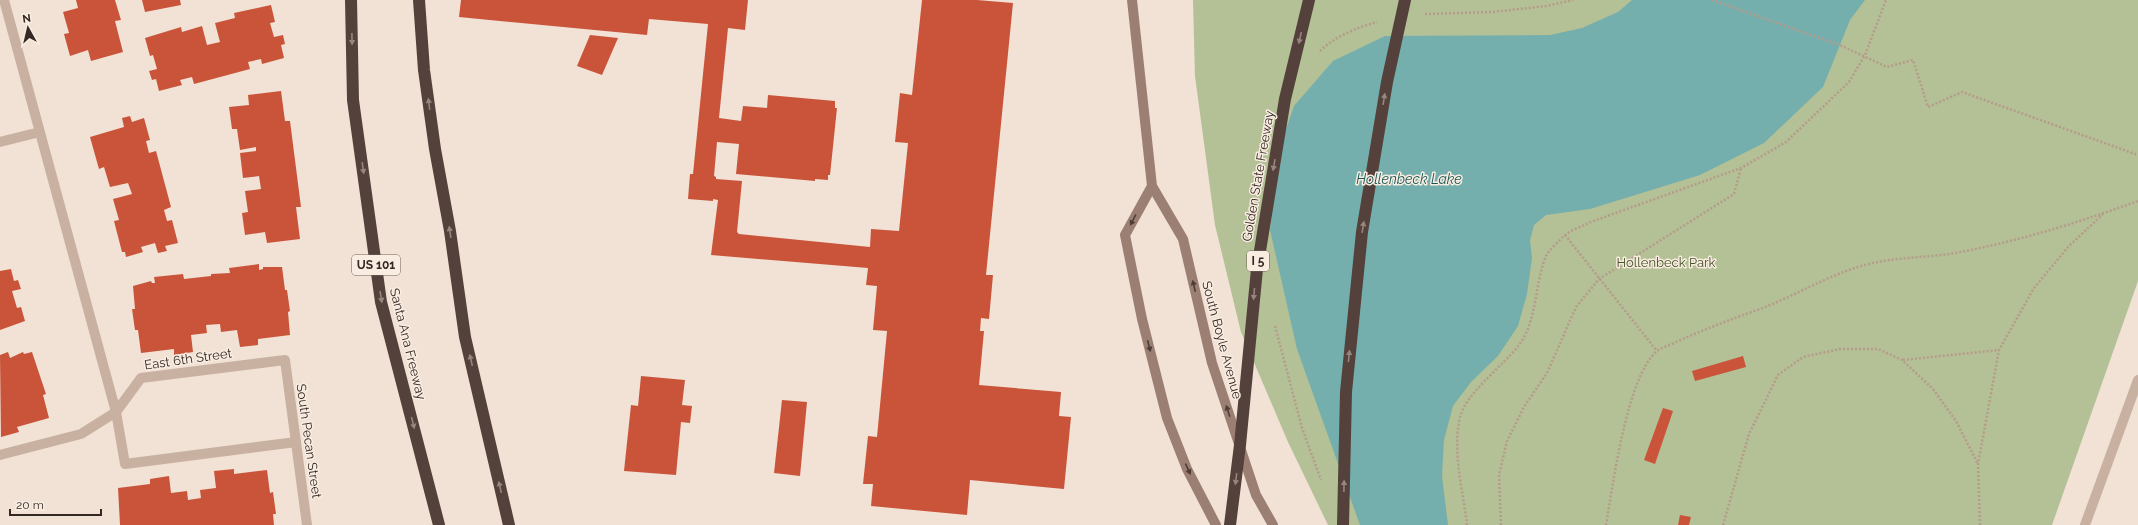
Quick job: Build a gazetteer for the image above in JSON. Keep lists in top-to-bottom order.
{
  "streets": {
    "highway": [
      "Golden State Freeway",
      "I 5",
      "US 101",
      "Santa Ana Freeway"
    ],
    "main road": ["South Boyle Avenue"],
    "street": ["East 6th Street", "South Pecan Street"]
  },
  "crossings": [
    ["East 6th Street", "South Pecan Street"]
  ],
  "water": ["Hollenbeck Lake"],
  "parks": ["Hollenbeck Park"],
  "scale_bar": "20 m",
  "north": "top"
}
